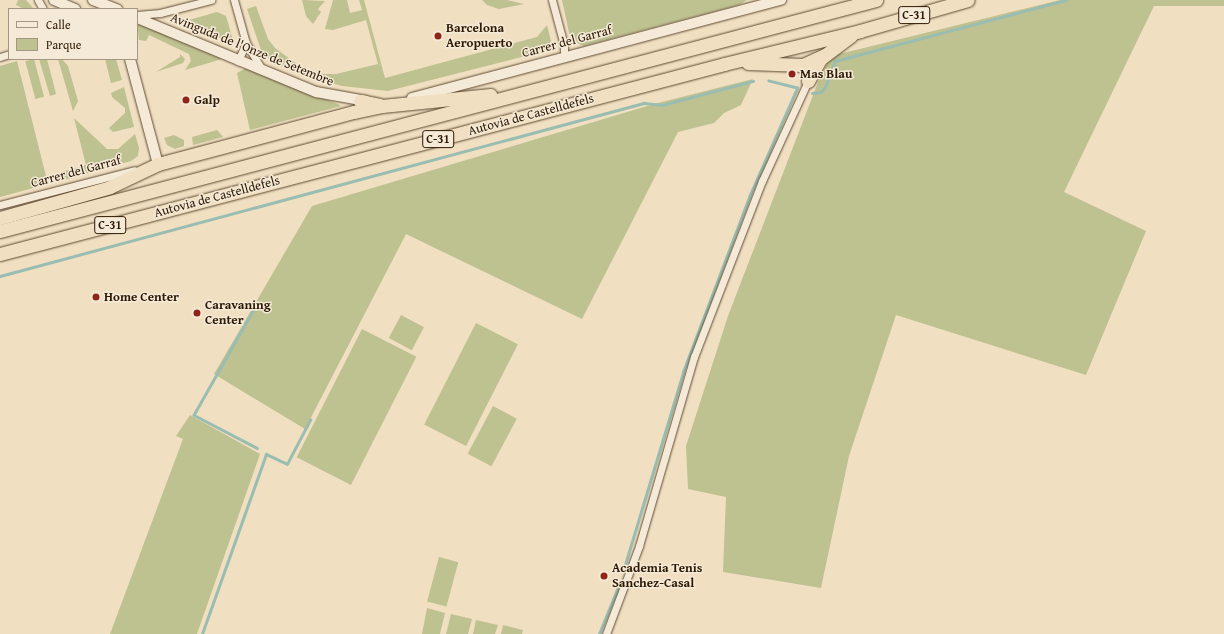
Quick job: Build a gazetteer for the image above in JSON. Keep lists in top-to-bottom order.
{
  "streets": {
    "highway": ["C-31", "Autovia de Castelldefels"],
    "main road": ["Carrer del Garraf", "Avinguda de l'Onze de Setembre"]
  },
  "crossings": [
    ["Carrer del Garraf", "Avinguda de l'Onze de Setembre"]
  ],
  "places": [
    "Barcelona Aeropuerto",
    "Mas Blau",
    "Galp",
    "Home Center",
    "Caravaning Center",
    "Academia Tenis Sanchez-Casal"
  ],
  "legend": ["Calle", "Parque"]
}
